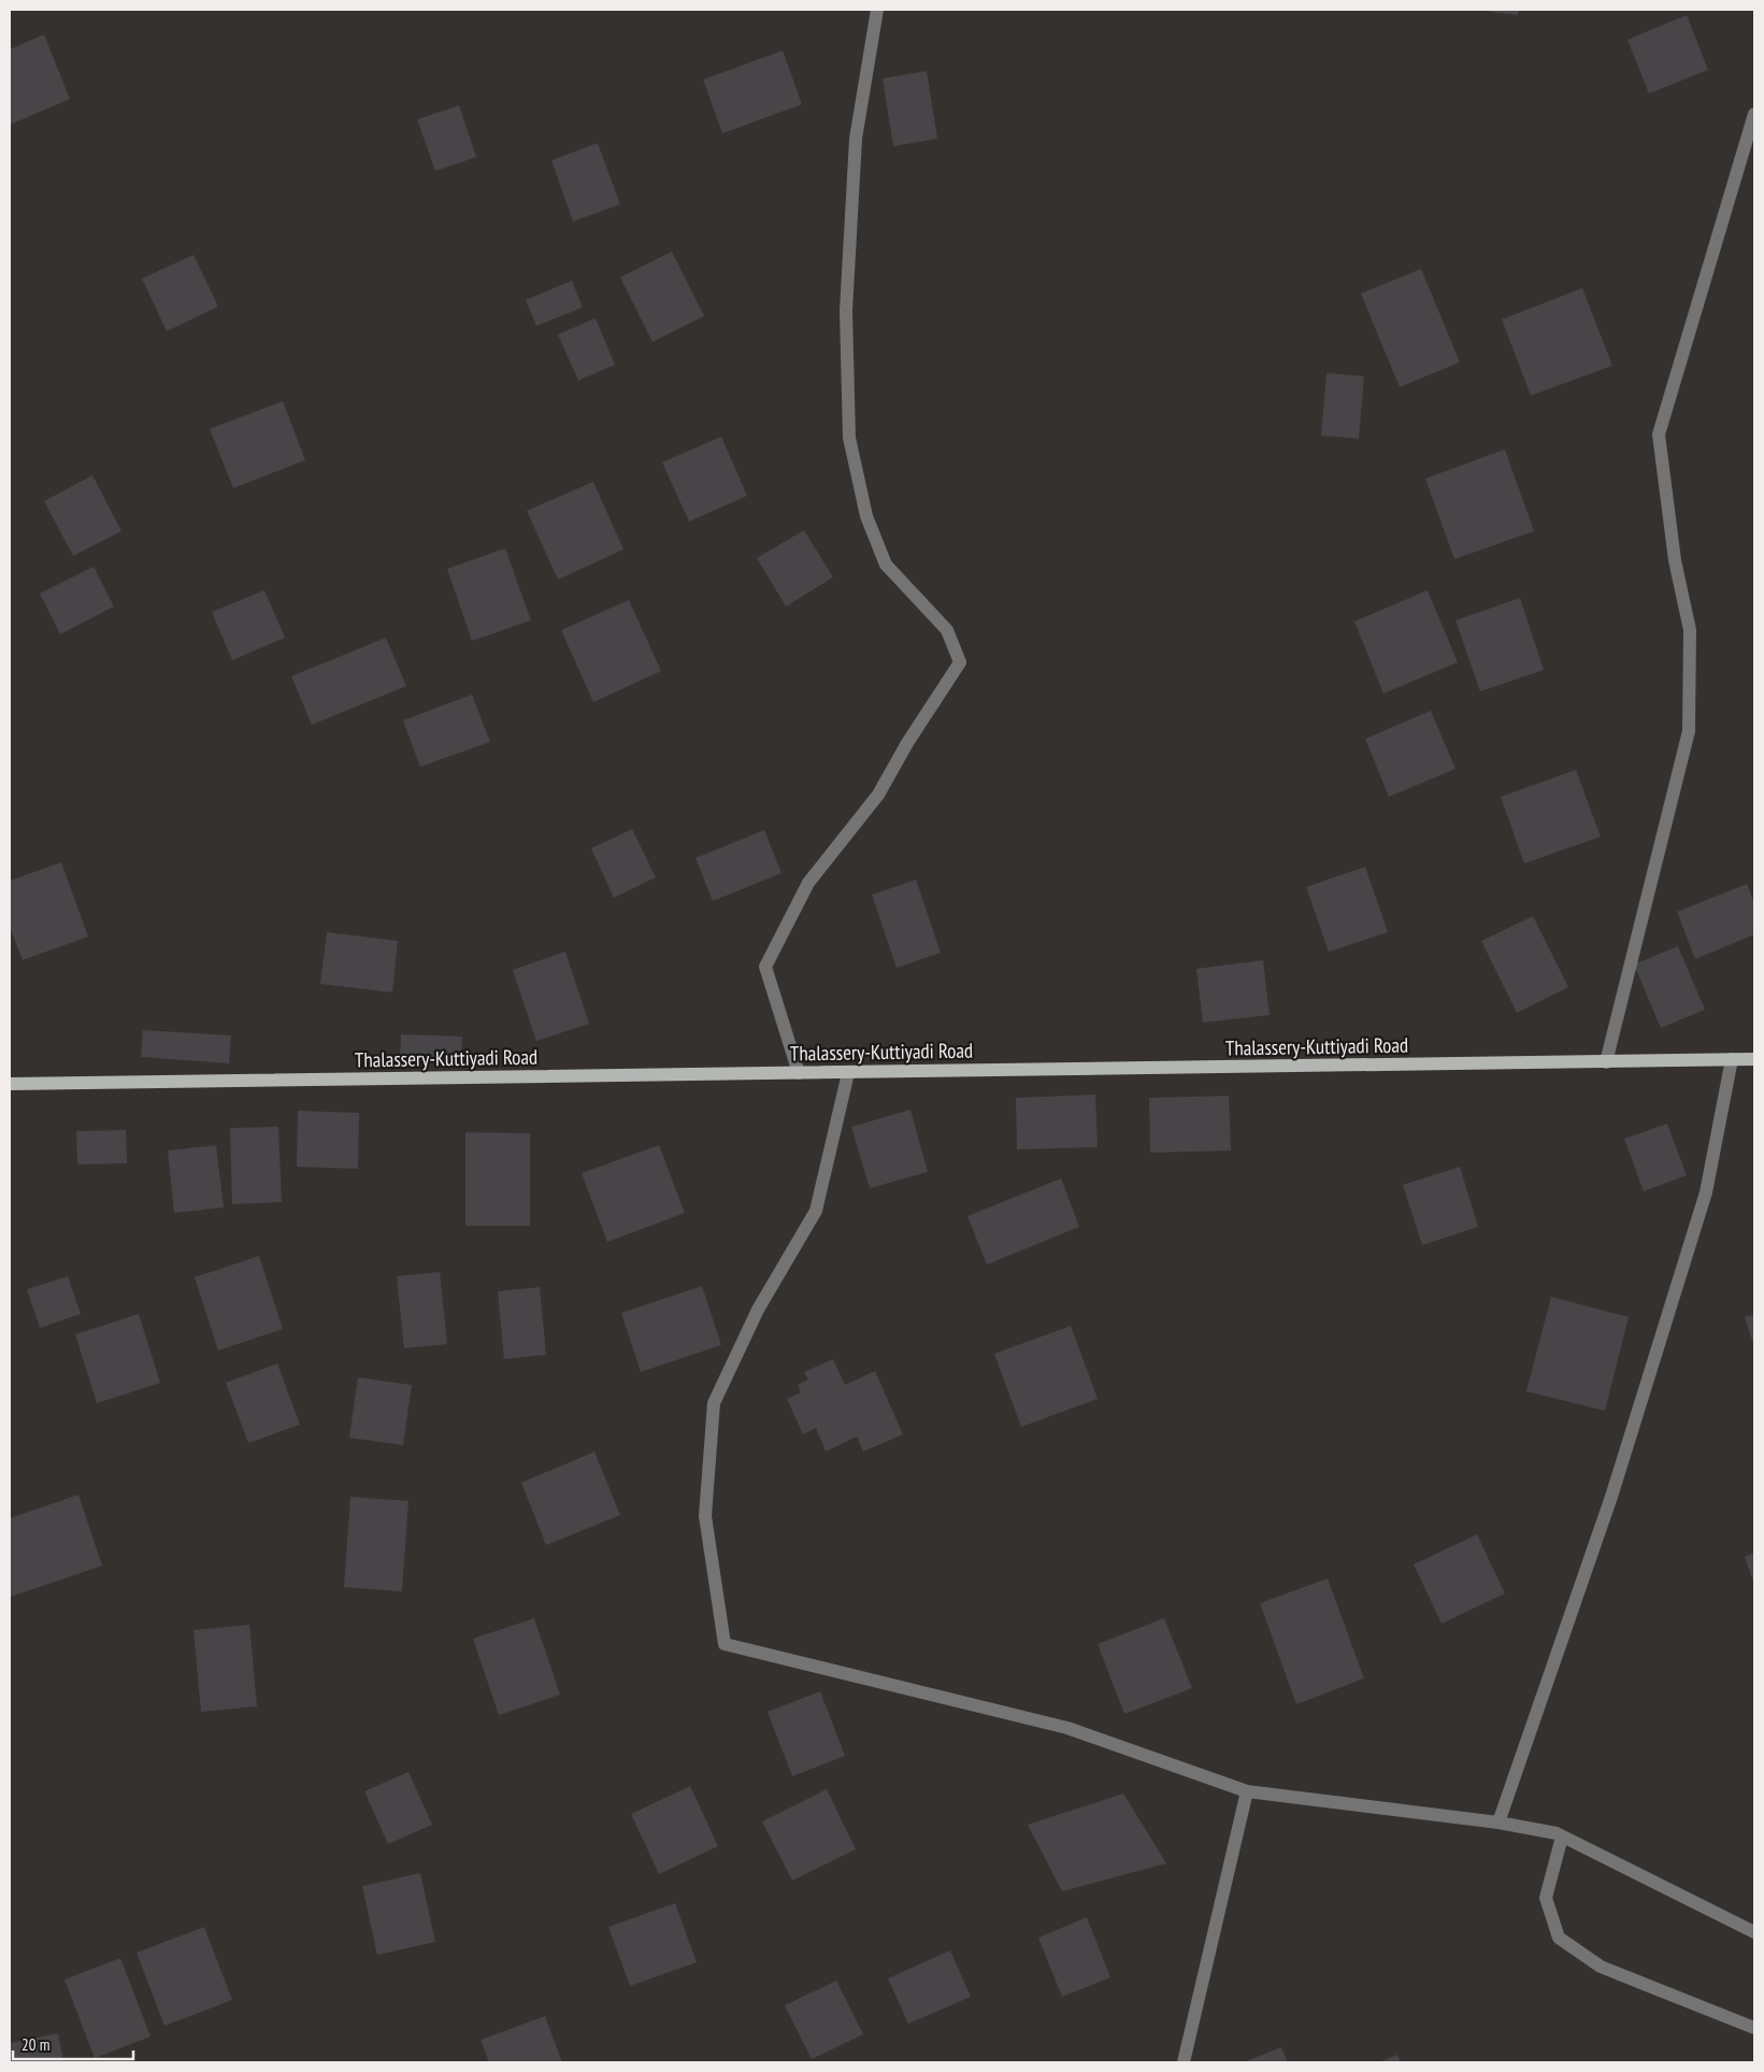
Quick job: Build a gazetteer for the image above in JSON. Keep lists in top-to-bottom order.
{
  "streets": {
    "main road": ["Thalassery-Kuttiyadi Road"]
  },
  "scale_bar": "20 m"
}
